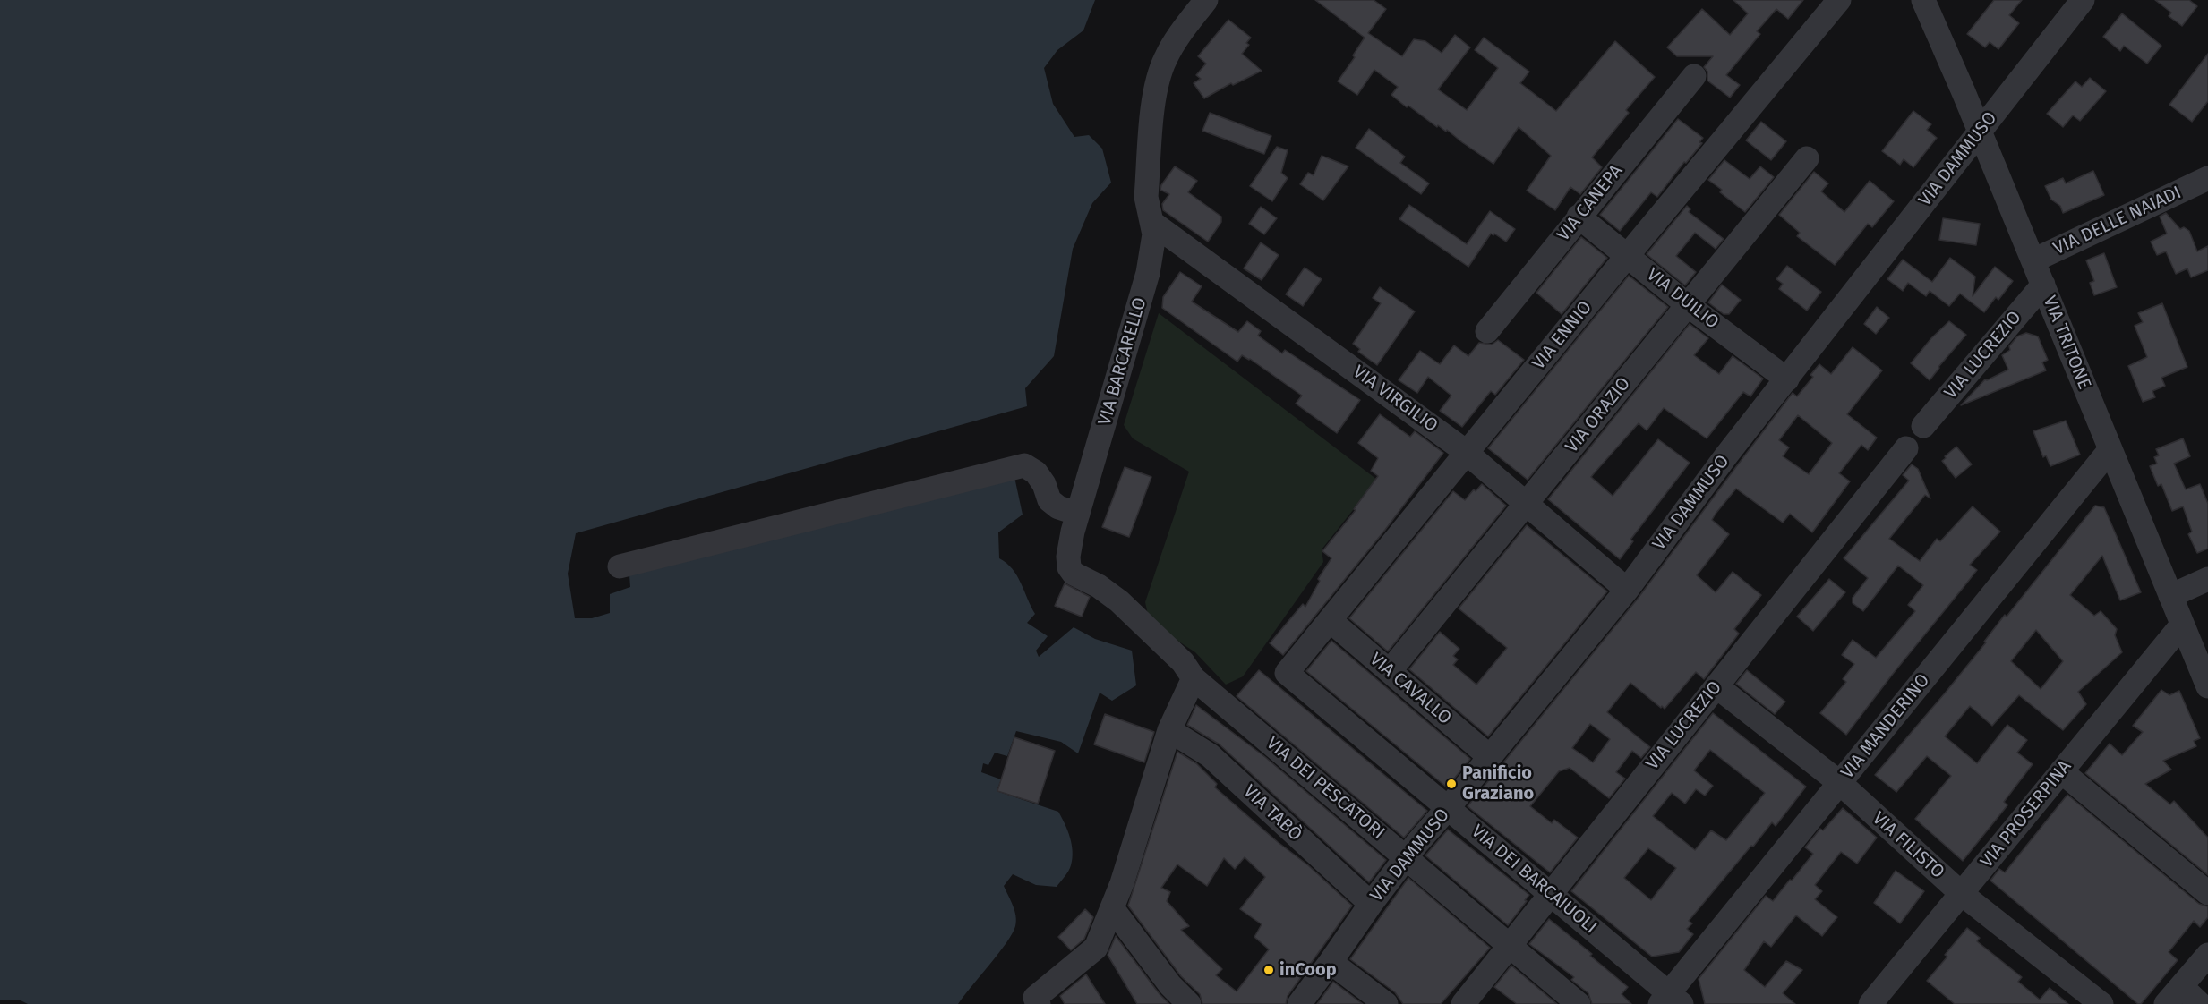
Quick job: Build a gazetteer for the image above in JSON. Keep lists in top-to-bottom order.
{
  "streets": {
    "street": [
      "VIA DAMMUSO",
      "VIA CANEPA",
      "VIA DELLE NAIADI",
      "VIA DUILIO",
      "VIA ENNIO",
      "VIA TRITONE",
      "VIA LUCREZIO",
      "VIA BARCARELLO",
      "VIA VIRGILIO",
      "VIA ORAZIO",
      "VIA CAVALLO",
      "VIA MANDERINO",
      "VIA DEI PESCATORI",
      "VIA TABÒ",
      "VIA PROSERPINA",
      "VIA FILISTO",
      "VIA DEI BARCAIUOLI"
    ]
  },
  "crossings": [
    ["VIA DAMMUSO", "VIA DUILIO"],
    ["VIA DAMMUSO", "VIA TRITONE"],
    ["VIA DAMMUSO", "VIA VIRGILIO"],
    ["VIA DAMMUSO", "VIA CAVALLO"],
    ["VIA DAMMUSO", "VIA DEI PESCATORI"],
    ["VIA DAMMUSO", "VIA TABÒ"],
    ["VIA DAMMUSO", "VIA DEI BARCAIUOLI"],
    ["VIA CANEPA", "VIA DUILIO"],
    ["VIA DELLE NAIADI", "VIA TRITONE"],
    ["VIA DUILIO", "VIA ENNIO"],
    ["VIA DUILIO", "VIA ORAZIO"],
    ["VIA ENNIO", "VIA VIRGILIO"],
    ["VIA ENNIO", "VIA CAVALLO"],
    ["VIA ENNIO", "VIA DEI BARCAIUOLI"],
    ["VIA TRITONE", "VIA LUCREZIO"],
    ["VIA TRITONE", "VIA MANDERINO"],
    ["VIA TRITONE", "VIA PROSERPINA"],
    ["VIA LUCREZIO", "VIA DEI PESCATORI"],
    ["VIA LUCREZIO", "VIA FILISTO"],
    ["VIA LUCREZIO", "VIA DEI BARCAIUOLI"],
    ["VIA BARCARELLO", "VIA VIRGILIO"],
    ["VIA BARCARELLO", "VIA DEI PESCATORI"],
    ["VIA VIRGILIO", "VIA ORAZIO"],
    ["VIA ORAZIO", "VIA CAVALLO"],
    ["VIA MANDERINO", "VIA FILISTO"],
    ["VIA MANDERINO", "VIA DEI BARCAIUOLI"],
    ["VIA PROSERPINA", "VIA FILISTO"]
  ],
  "places": ["Panificio Graziano", "inCoop"]
}
